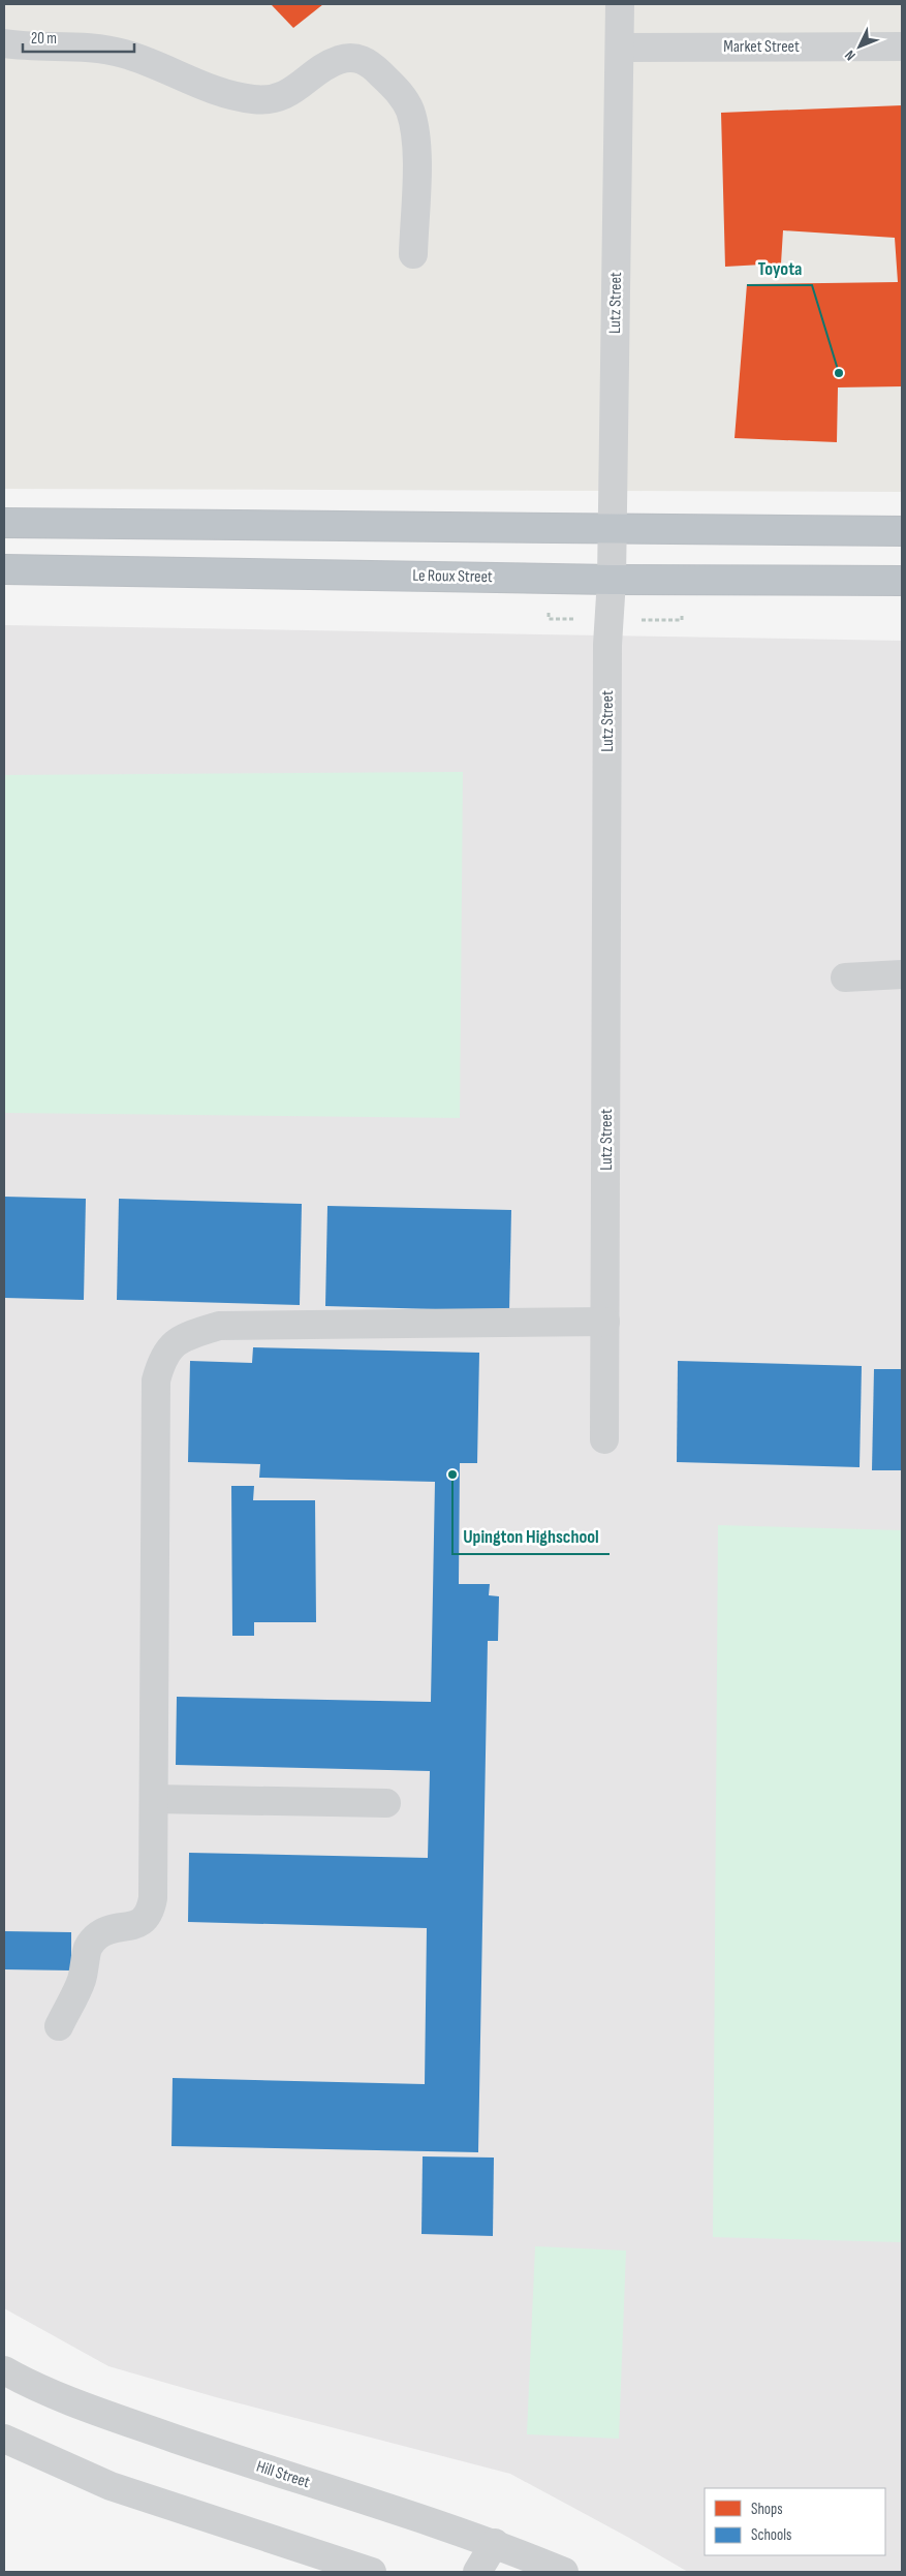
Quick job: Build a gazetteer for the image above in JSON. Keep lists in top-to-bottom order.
{
  "streets": {
    "highway": ["Le Roux Street"],
    "street": ["Market Street", "Lutz Street", "Hill Street"]
  },
  "crossings": [
    ["Market Street", "Lutz Street"],
    ["Lutz Street", "Le Roux Street"]
  ],
  "places": ["Toyota", "Upington Highschool"],
  "legend": ["Shops", "Schools"],
  "scale_bar": "20 m",
  "north": "bottom left"
}
